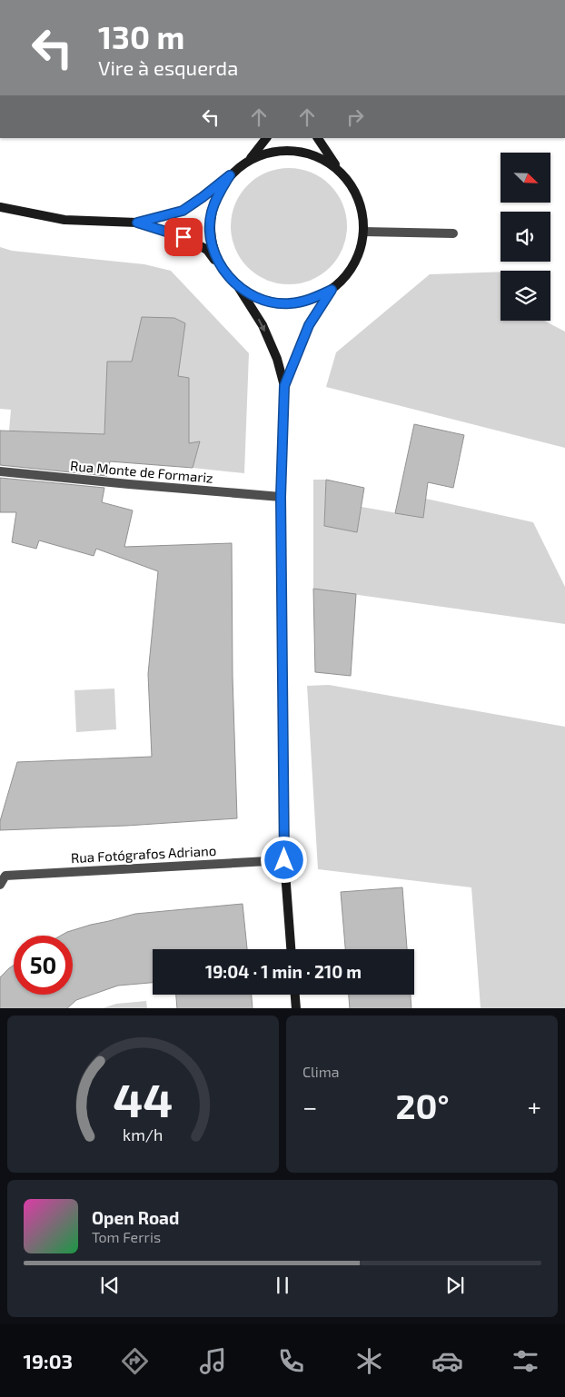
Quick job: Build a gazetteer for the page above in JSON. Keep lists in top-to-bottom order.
{
  "streets": {
    "street": ["Rua Monte de Formariz", "Rua Fotógrafos Adriano"]
  },
  "north": "bottom right",
  "page": {
    "turn": ["130 m", "Vire à esquerda"],
    "limit": "50",
    "trip": "19:04 · 1 min · 210 m",
    "tile": "Clima",
    "heat": ["−", "20°", "+"],
    "song": ["Open Road", "Tom Ferris"],
    "tabs": "19:03",
    "gauge": ["44", "km/h"]
  }
}
